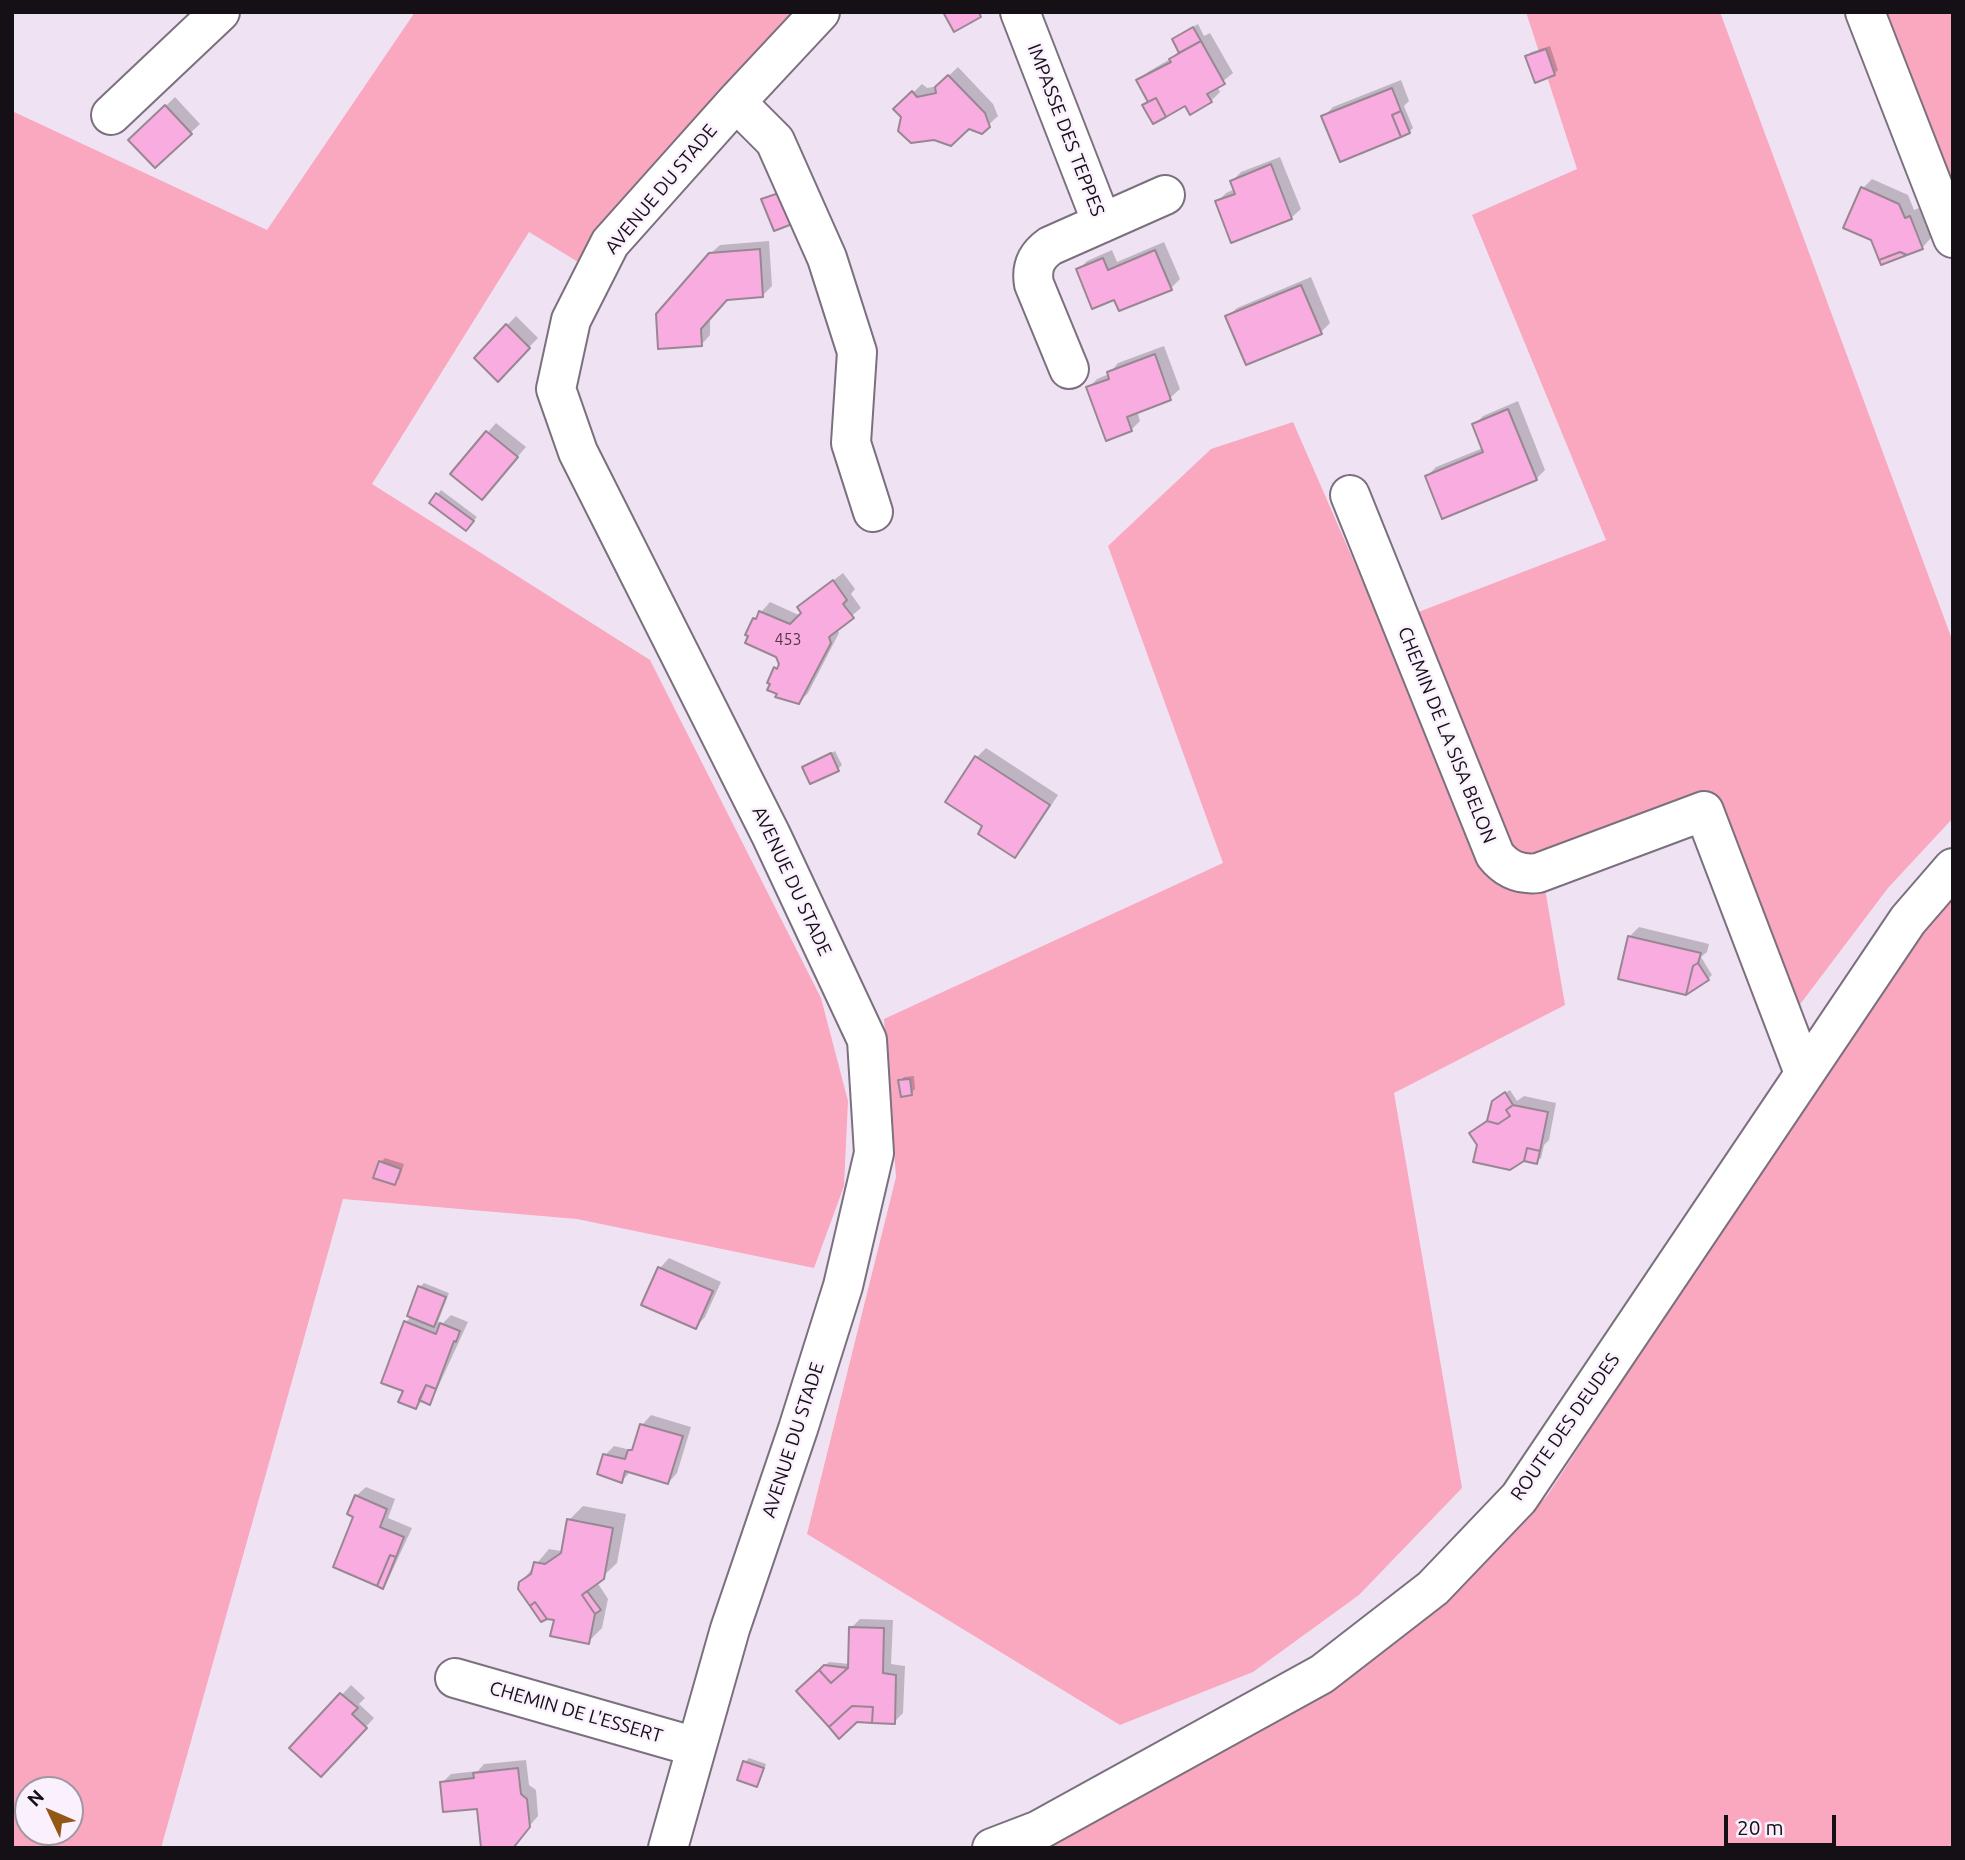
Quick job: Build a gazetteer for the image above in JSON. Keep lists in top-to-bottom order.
{
  "streets": {
    "street": [
      "IMPASSE DES TEPPES",
      "AVENUE DU STADE",
      "CHEMIN DE LA SISA BELON",
      "ROUTE DES DEUDES",
      "CHEMIN DE L'ESSERT"
    ]
  },
  "crossings": [
    ["AVENUE DU STADE", "CHEMIN DE L'ESSERT"],
    ["CHEMIN DE LA SISA BELON", "ROUTE DES DEUDES"]
  ],
  "house_numbers": ["453"],
  "scale_bar": "20 m",
  "north": "top left"
}
